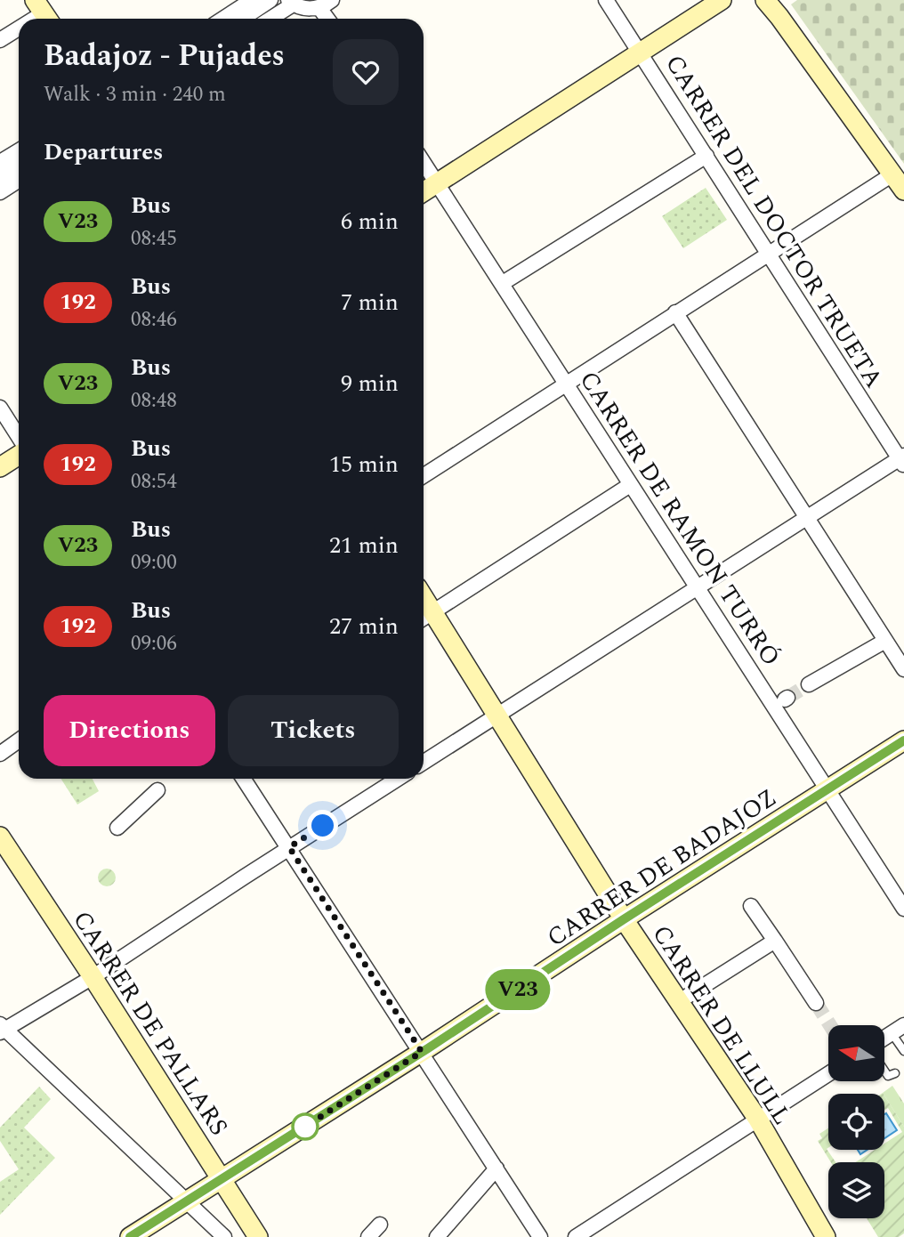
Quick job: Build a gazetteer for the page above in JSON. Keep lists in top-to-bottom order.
{
  "streets": {
    "street": [
      "CARRER DEL DOCTOR TRUETA",
      "CARRER DE RAMON TURRÓ",
      "CARRER DE BADAJOZ",
      "CARRER DE PALLARS",
      "CARRER DE LLULL"
    ]
  },
  "crossings": [
    ["CARRER DE RAMON TURRÓ", "CARRER DE BADAJOZ"],
    ["CARRER DE BADAJOZ", "CARRER DE PALLARS"],
    ["CARRER DE BADAJOZ", "CARRER DE LLULL"]
  ],
  "lines": ["bus line V23"],
  "north": "left",
  "page": {
    "on_map": "V23",
    "heading": [
      ["Badajoz - Pujades", "Walk · 3 min · 240 m"],
      "Departures"
    ],
    "list": [
      {
        "mark": "V23",
        "name": "Bus",
        "note": "08:45",
        "value": "6 min"
      },
      {
        "mark": "192",
        "name": "Bus",
        "note": "08:46",
        "value": "7 min"
      },
      {
        "mark": "V23",
        "name": "Bus",
        "note": "08:48",
        "value": "9 min"
      },
      {
        "mark": "192",
        "name": "Bus",
        "note": "08:54",
        "value": "15 min"
      },
      {
        "mark": "V23",
        "name": "Bus",
        "note": "09:00",
        "value": "21 min"
      },
      {
        "mark": "192",
        "name": "Bus",
        "note": "09:06",
        "value": "27 min"
      }
    ],
    "buttons": ["Directions", "Tickets"]
  }
}
